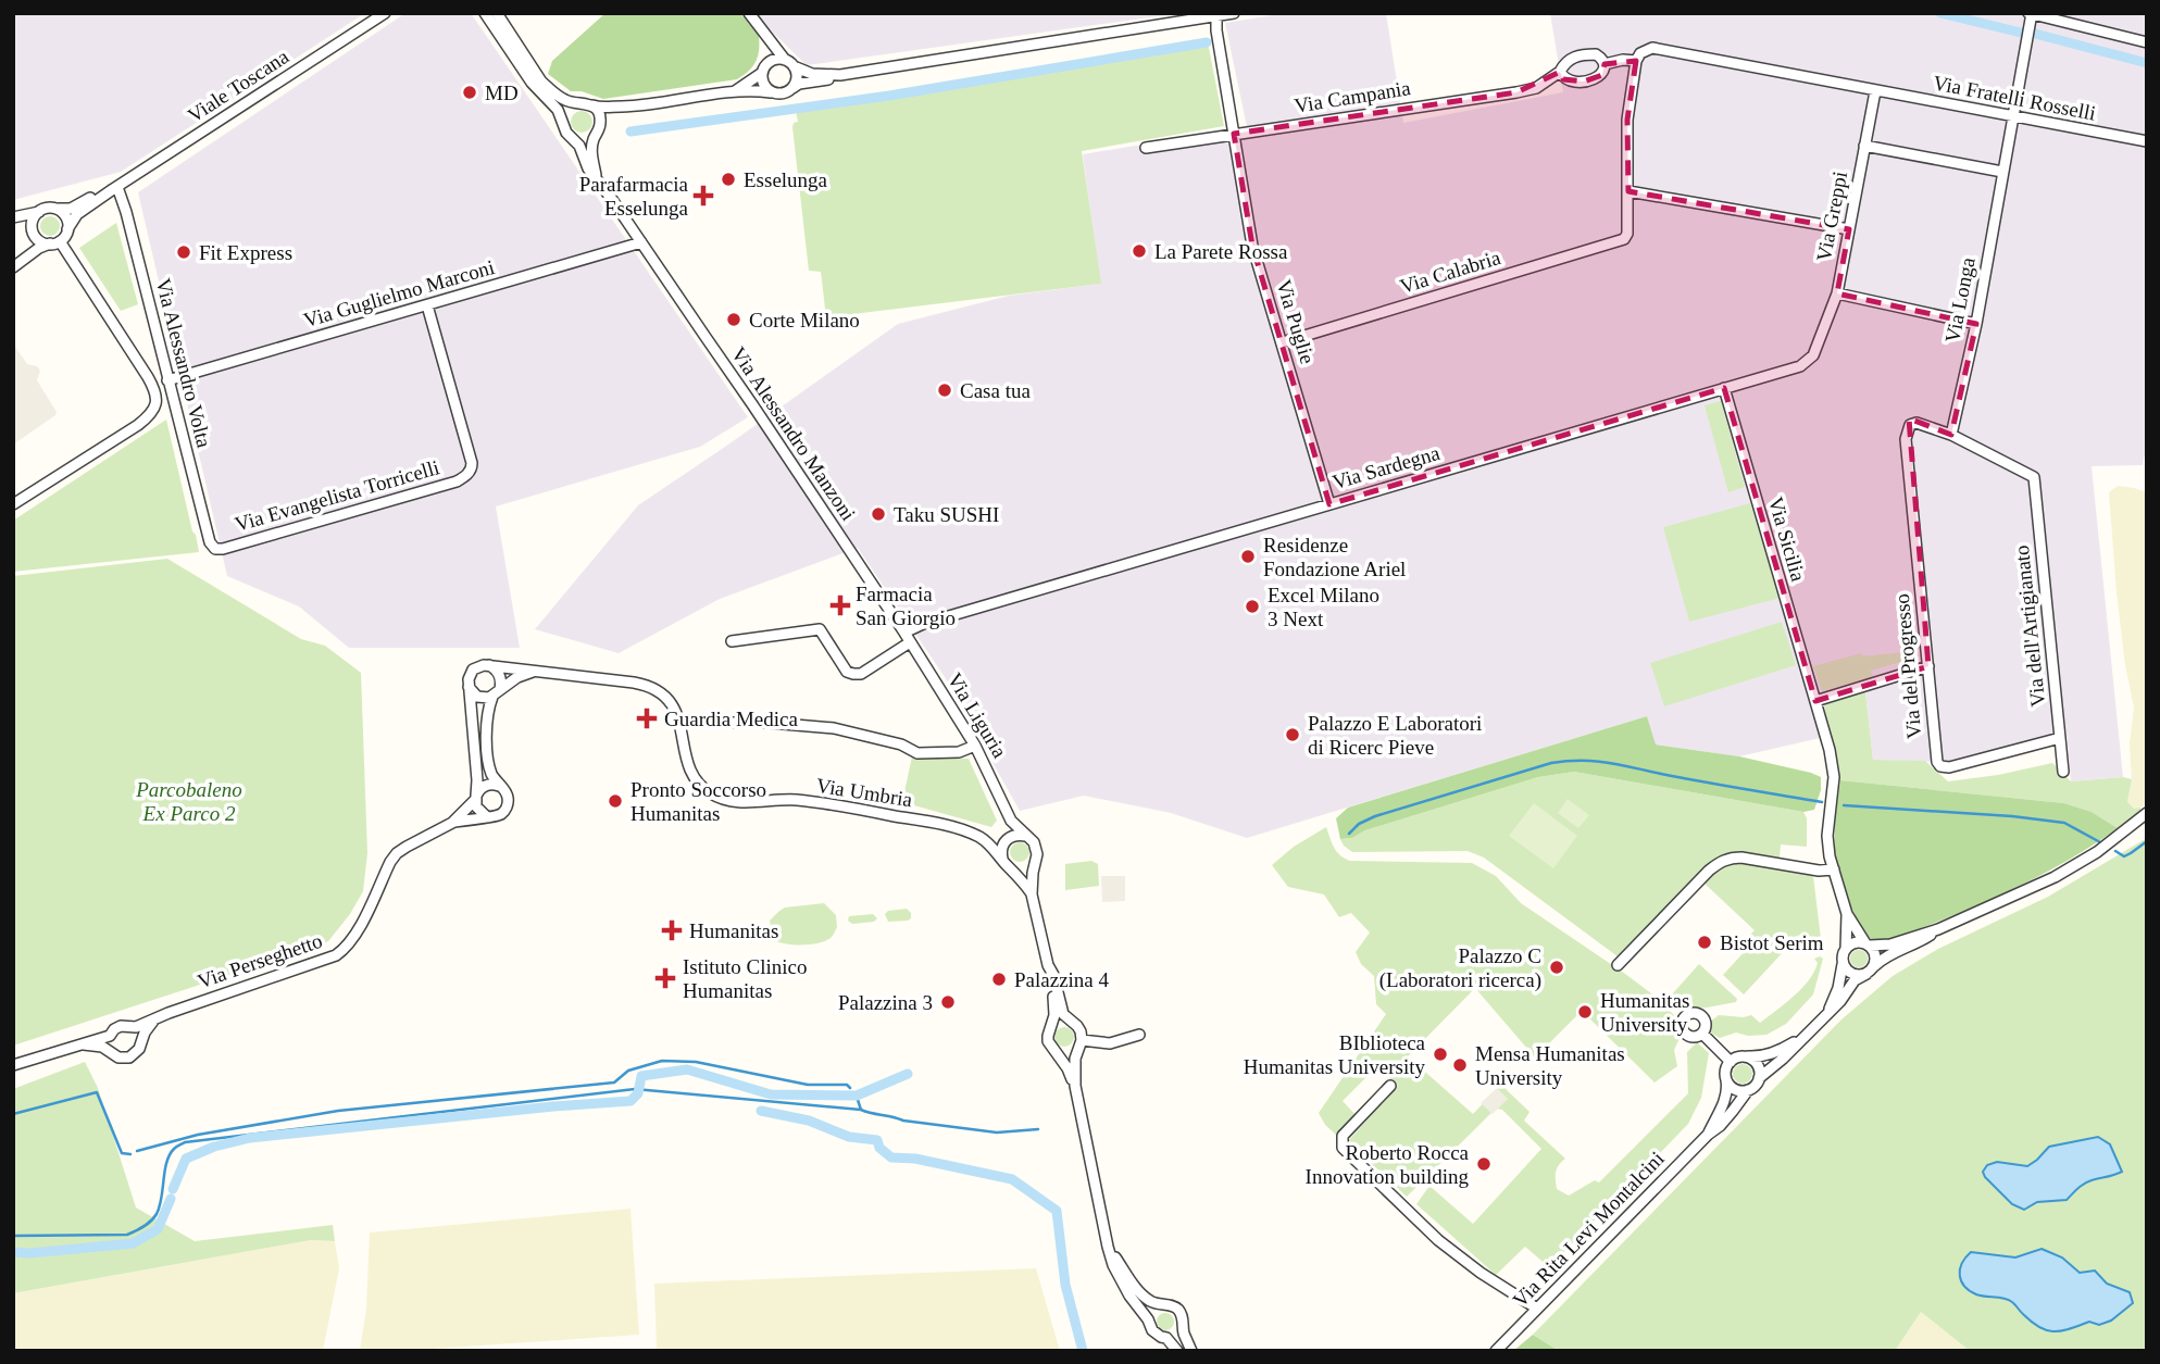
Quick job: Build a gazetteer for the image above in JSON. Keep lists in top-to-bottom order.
{
  "streets": {
    "street": [
      "Viale Toscana",
      "Via Campania",
      "Via Fratelli Rosselli",
      "Via Greppi",
      "Via Calabria",
      "Via Guglielmo Marconi",
      "Via Longa",
      "Via Puglie",
      "Via Alessandro Volta",
      "Via Alessandro Manzoni",
      "Via Sardegna",
      "Via Evangelista Torricelli",
      "Via Sicilia",
      "Via dell'Artigianato",
      "Via del Progresso",
      "Via Liguria",
      "Via Umbria",
      "Via Perseghetto",
      "Via Rita Levi Montalcini"
    ]
  },
  "crossings": [
    ["Viale Toscana", "Via Alessandro Volta"],
    ["Via Campania", "Via Fratelli Rosselli"],
    ["Via Campania", "Via Puglie"],
    ["Via Fratelli Rosselli", "Via Greppi"],
    ["Via Fratelli Rosselli", "Via Longa"],
    ["Via Greppi", "Via Sardegna"],
    ["Via Calabria", "Via Puglie"],
    ["Via Guglielmo Marconi", "Via Alessandro Volta"],
    ["Via Guglielmo Marconi", "Via Alessandro Manzoni"],
    ["Via Guglielmo Marconi", "Via Evangelista Torricelli"],
    ["Via Longa", "Via dell'Artigianato"],
    ["Via Longa", "Via del Progresso"],
    ["Via Puglie", "Via Sardegna"],
    ["Via Alessandro Volta", "Via Evangelista Torricelli"],
    ["Via Alessandro Manzoni", "Via Sardegna"],
    ["Via Alessandro Manzoni", "Via Liguria"],
    ["Via Sardegna", "Via Sicilia"],
    ["Via Sardegna", "Via Liguria"],
    ["Via dell'Artigianato", "Via del Progresso"],
    ["Via Liguria", "Via Umbria"]
  ],
  "parks": ["Parcobaleno Ex Parco 2"],
  "places": {
    "other": [
      "MD",
      "Esselunga",
      "La Parete Rossa",
      "Fit Express",
      "Corte Milano",
      "Casa tua",
      "Taku SUSHI",
      "Residenze Fondazione Ariel",
      "Excel Milano 3 Next",
      "Palazzo E Laboratori di Ricerc Pieve",
      "Pronto Soccorso Humanitas",
      "Bistot Serim",
      "Palazzo C (Laboratori ricerca)",
      "Palazzina 4",
      "Palazzina 3",
      "Humanitas University",
      "BIblioteca Humanitas University",
      "Mensa Humanitas University",
      "Roberto Rocca Innovation building"
    ],
    "health": [
      "Parafarmacia Esselunga",
      "Farmacia San Giorgio",
      "Guardia Medica",
      "Humanitas",
      "Istituto Clinico Humanitas"
    ]
  }
}
